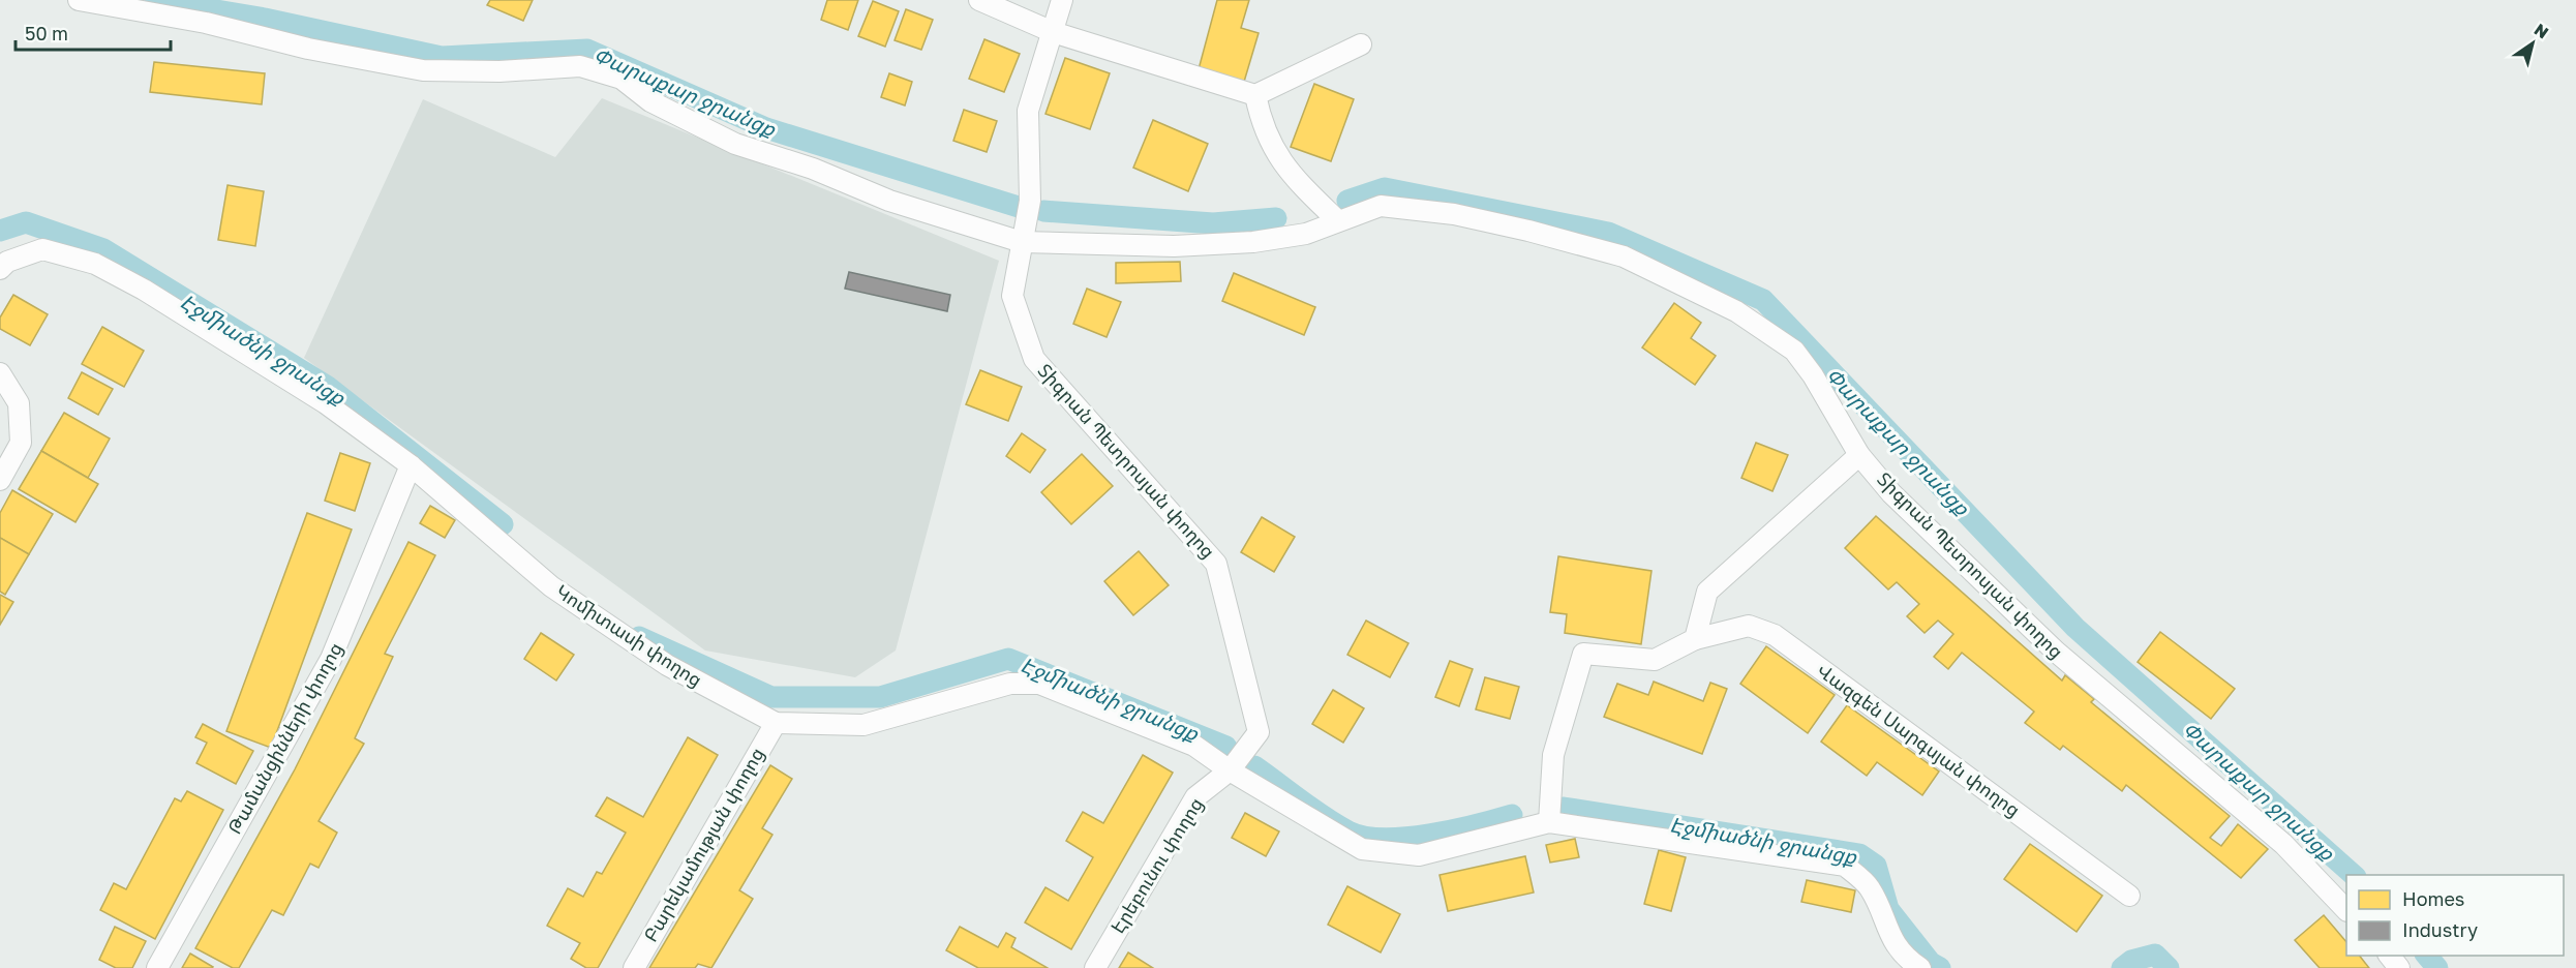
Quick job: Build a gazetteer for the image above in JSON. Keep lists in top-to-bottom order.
{
  "streets": {
    "street": [
      "Տիգրան Պետրոսյան փողոց",
      "Կոմիտասի փողոց",
      "Թամանցինների փողոց",
      "Վազգեն Սարգսյան փողոց",
      "Բարեկամության փողոց",
      "Էրեբունու փողոց"
    ]
  },
  "crossings": [
    ["Տիգրան Պետրոսյան փողոց", "Կոմիտասի փողոց"],
    ["Տիգրան Պետրոսյան փողոց", "Էրեբունու փողոց"],
    ["Կոմիտասի փողոց", "Թամանցինների փողոց"],
    ["Կոմիտասի փողոց", "Վազգեն Սարգսյան փողոց"],
    ["Կոմիտասի փողոց", "Բարեկամության փողոց"],
    ["Կոմիտասի փողոց", "Էրեբունու փողոց"]
  ],
  "water": ["Փարաքար ջրանցք", "Էջմիածնի ջրանցք"],
  "legend": ["Homes", "Industry"],
  "scale_bar": "50 m",
  "north": "top right"
}
